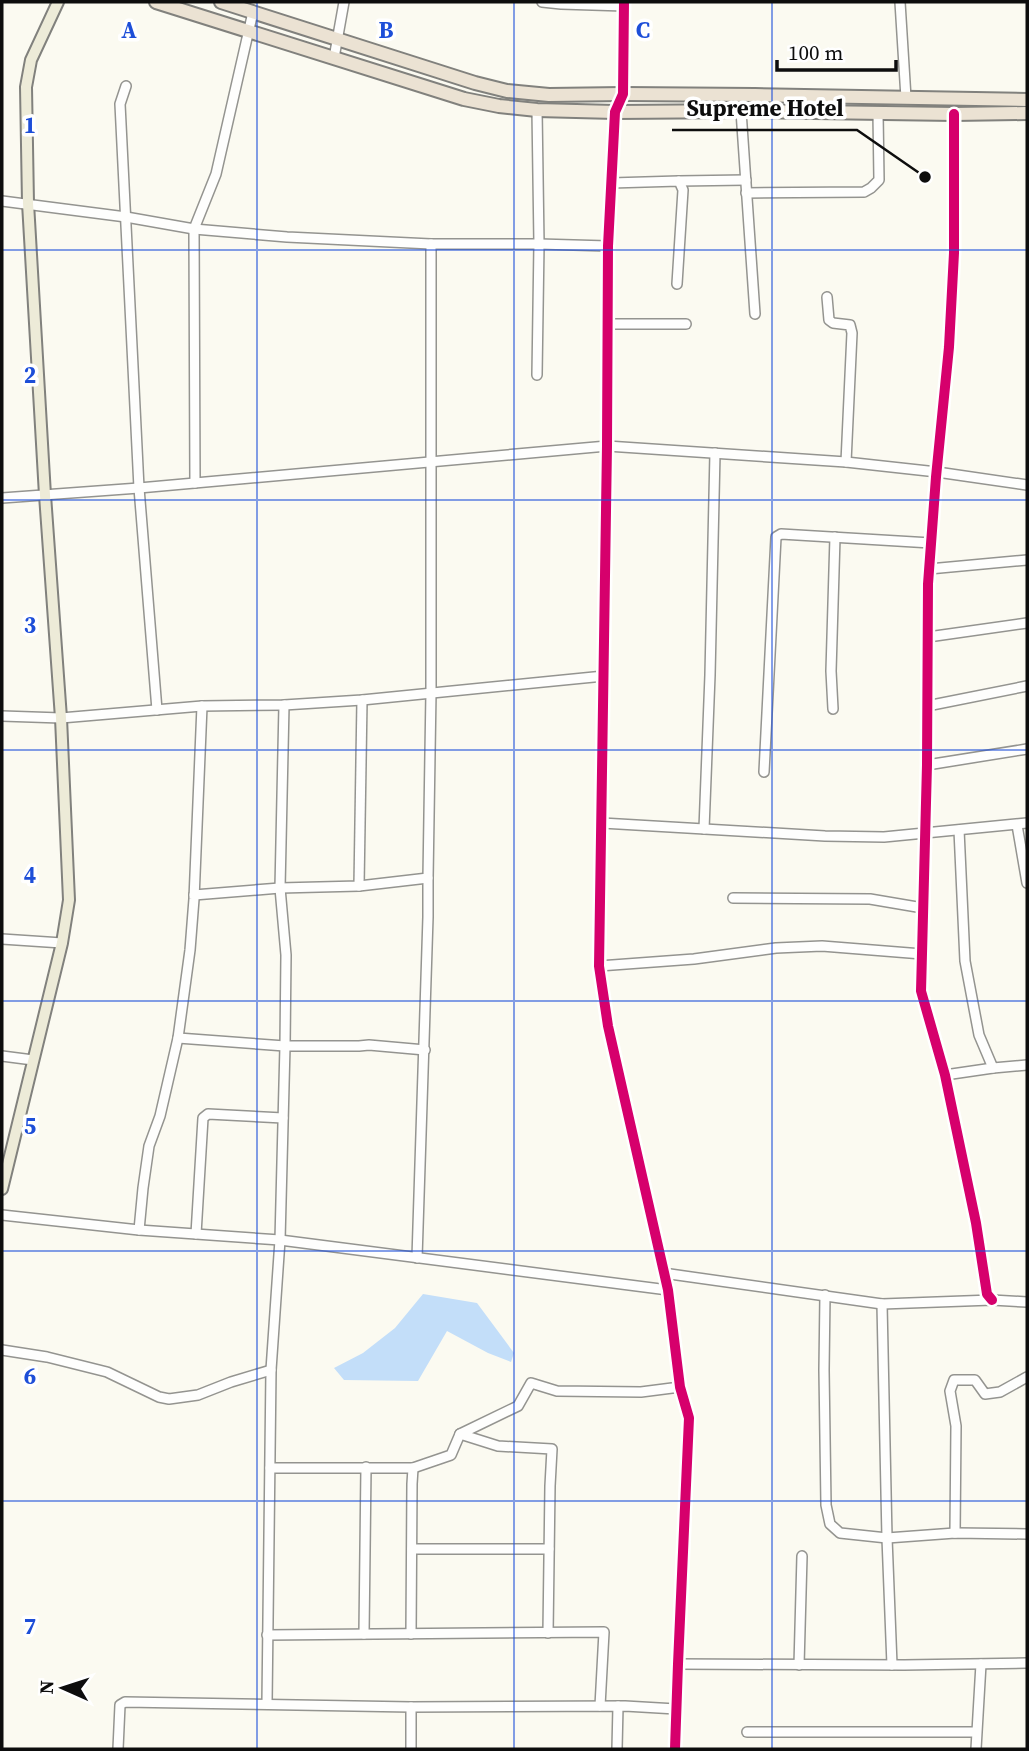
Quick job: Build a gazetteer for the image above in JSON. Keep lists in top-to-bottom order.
{
  "places": ["Supreme Hotel"],
  "scale_bar": "100 m",
  "north": "left",
  "grid": {
    "columns": ["A", "B", "C"],
    "rows": [
      "1",
      "2",
      "3",
      "4",
      "5",
      "6",
      "7"
    ]
  }
}
